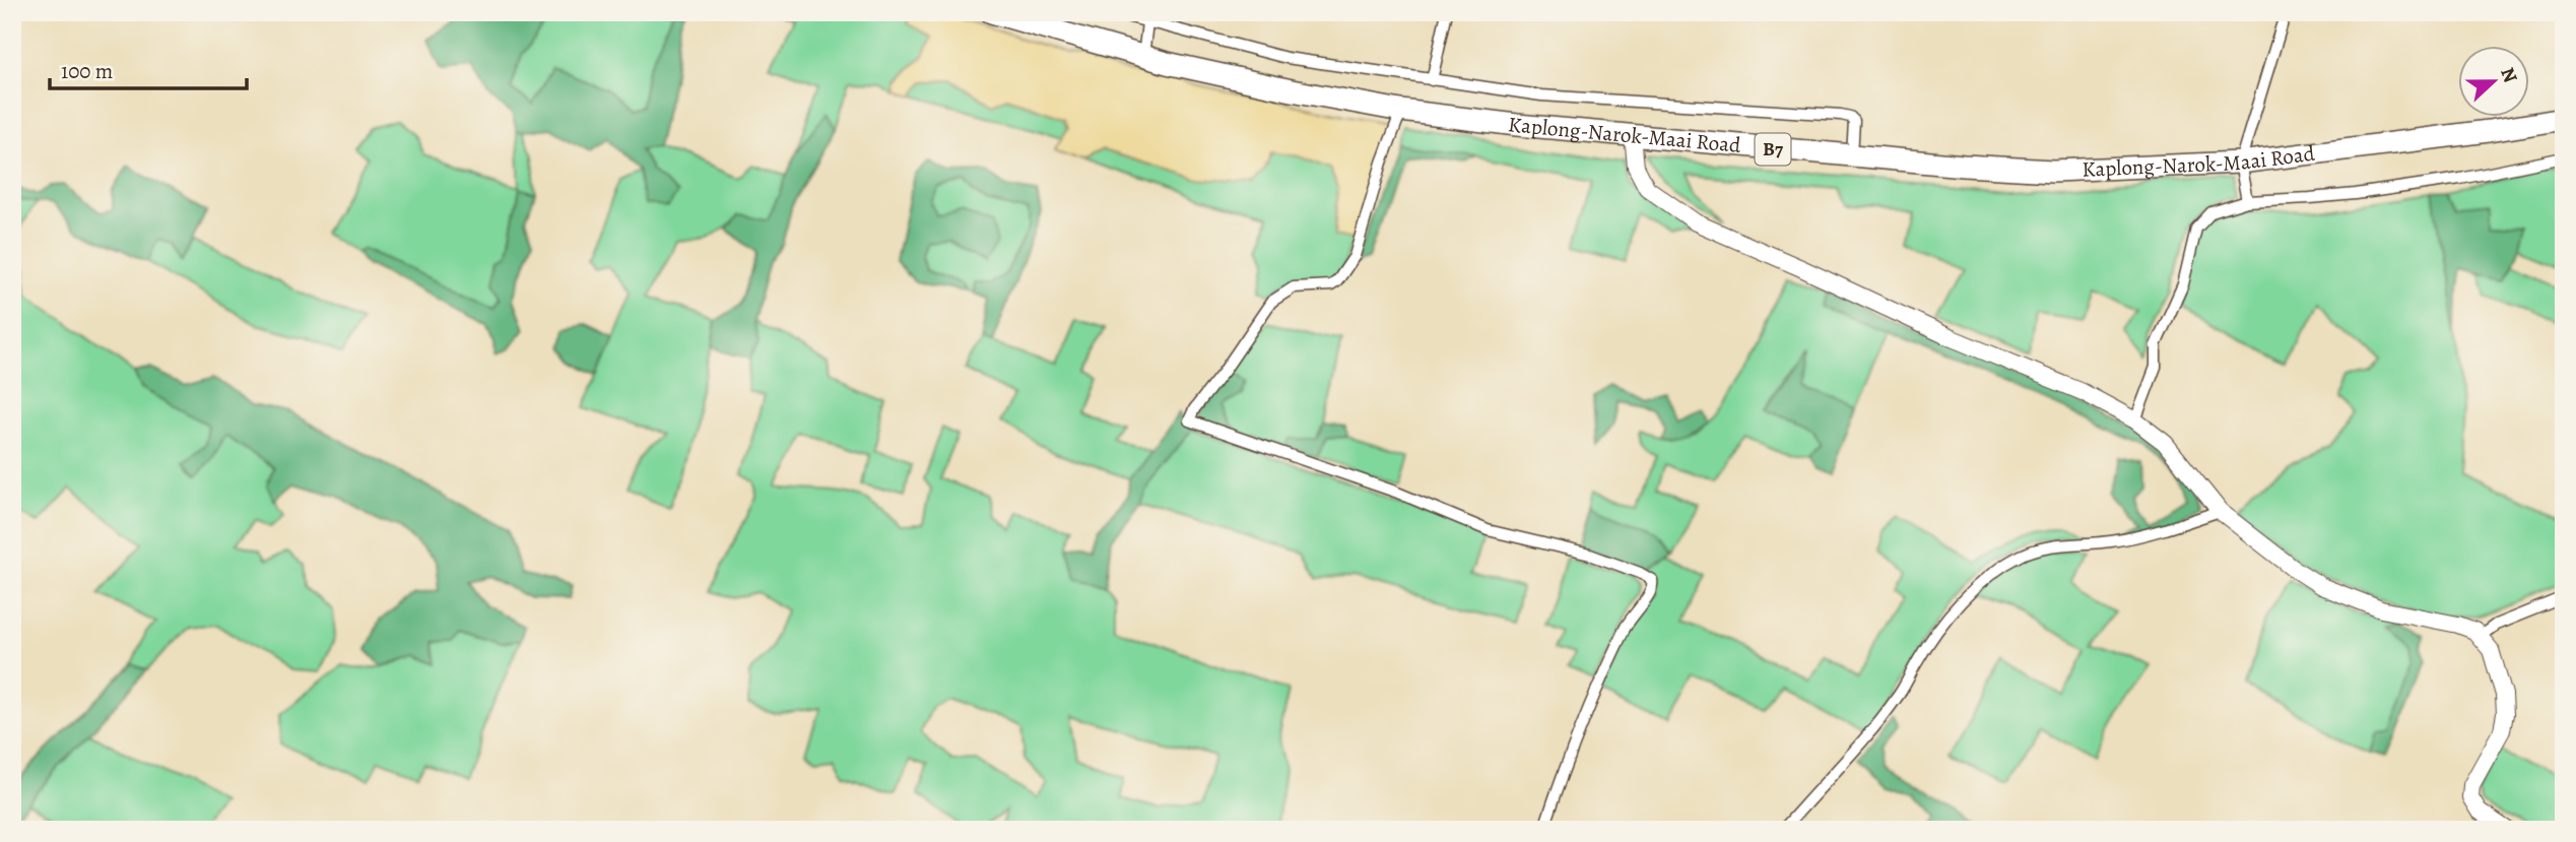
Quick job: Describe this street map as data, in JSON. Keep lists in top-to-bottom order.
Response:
{
  "streets": {
    "highway": ["Kaplong-Narok-Maai Road", "B7"]
  },
  "scale_bar": "100 m",
  "north": "right"
}
